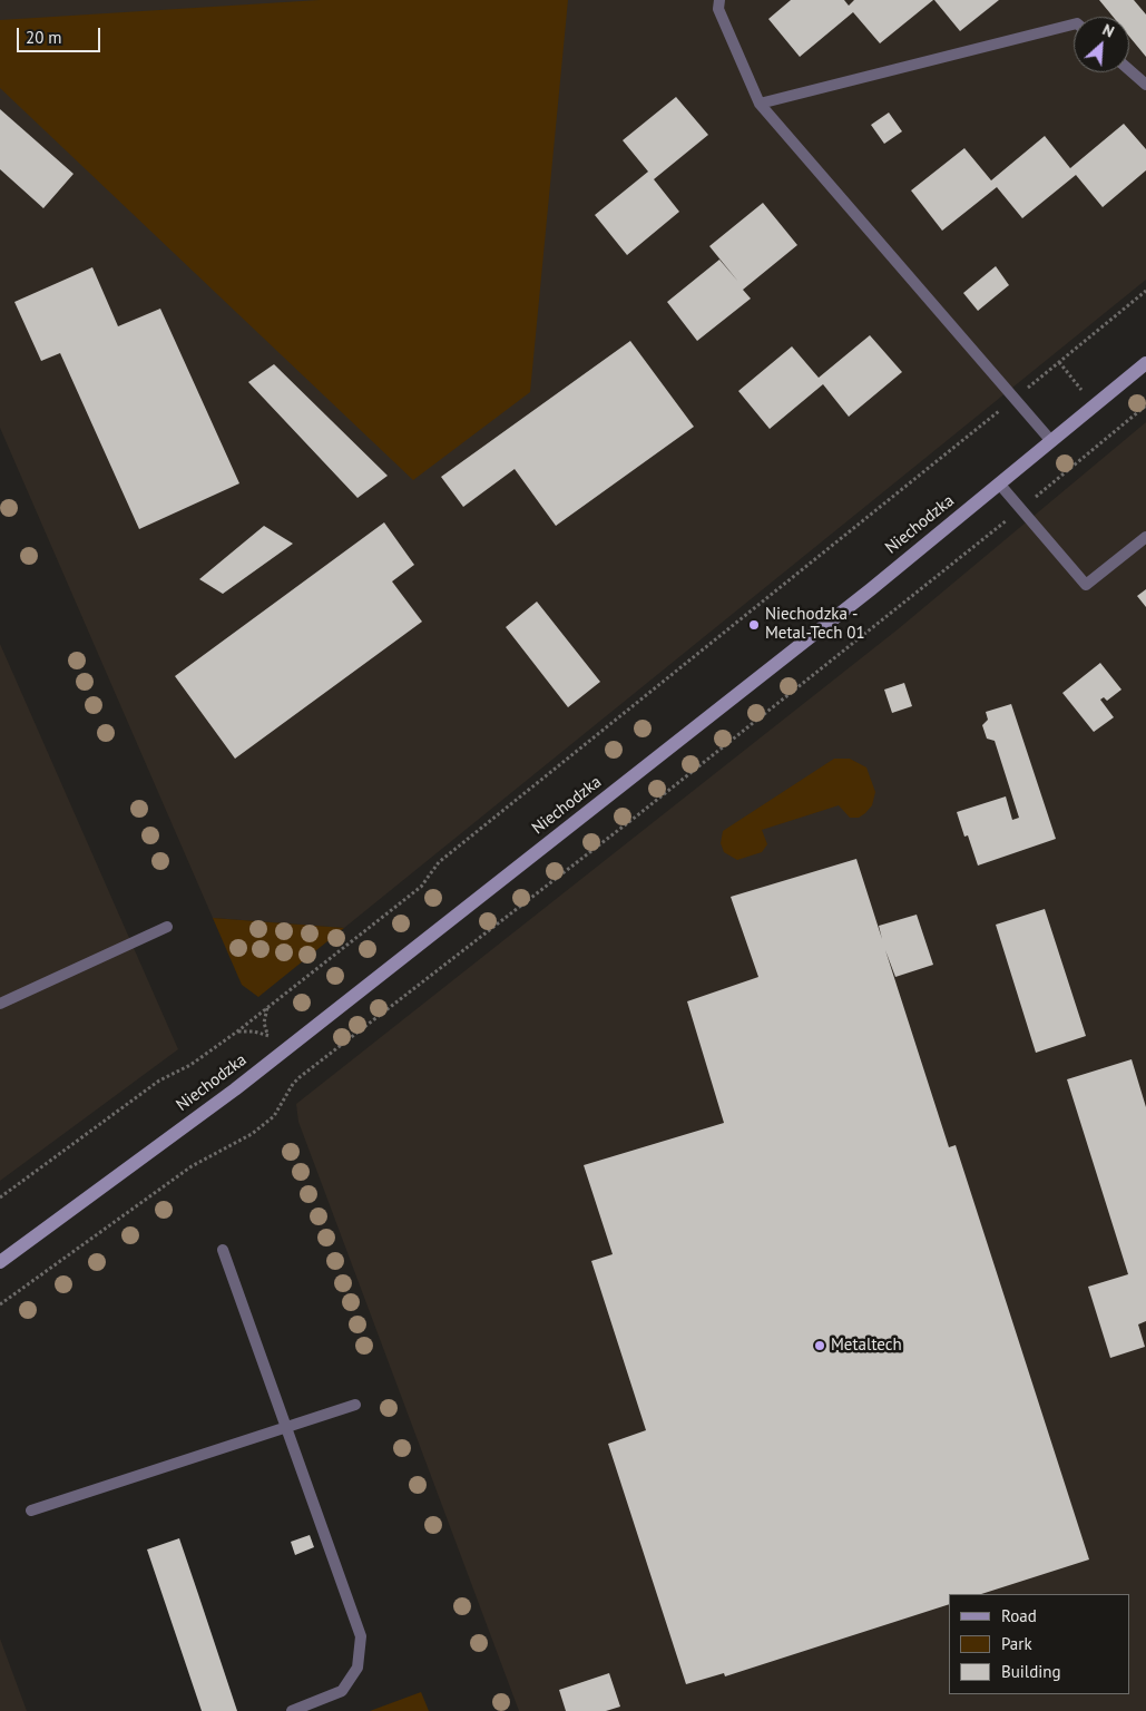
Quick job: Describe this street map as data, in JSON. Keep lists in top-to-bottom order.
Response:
{
  "streets": {
    "street": ["Niechodzka"]
  },
  "places": ["Niechodzka - Metal-Tech 01", "Metaltech"],
  "legend": ["Road", "Park", "Building"],
  "scale_bar": "20 m",
  "north": "top right"
}
